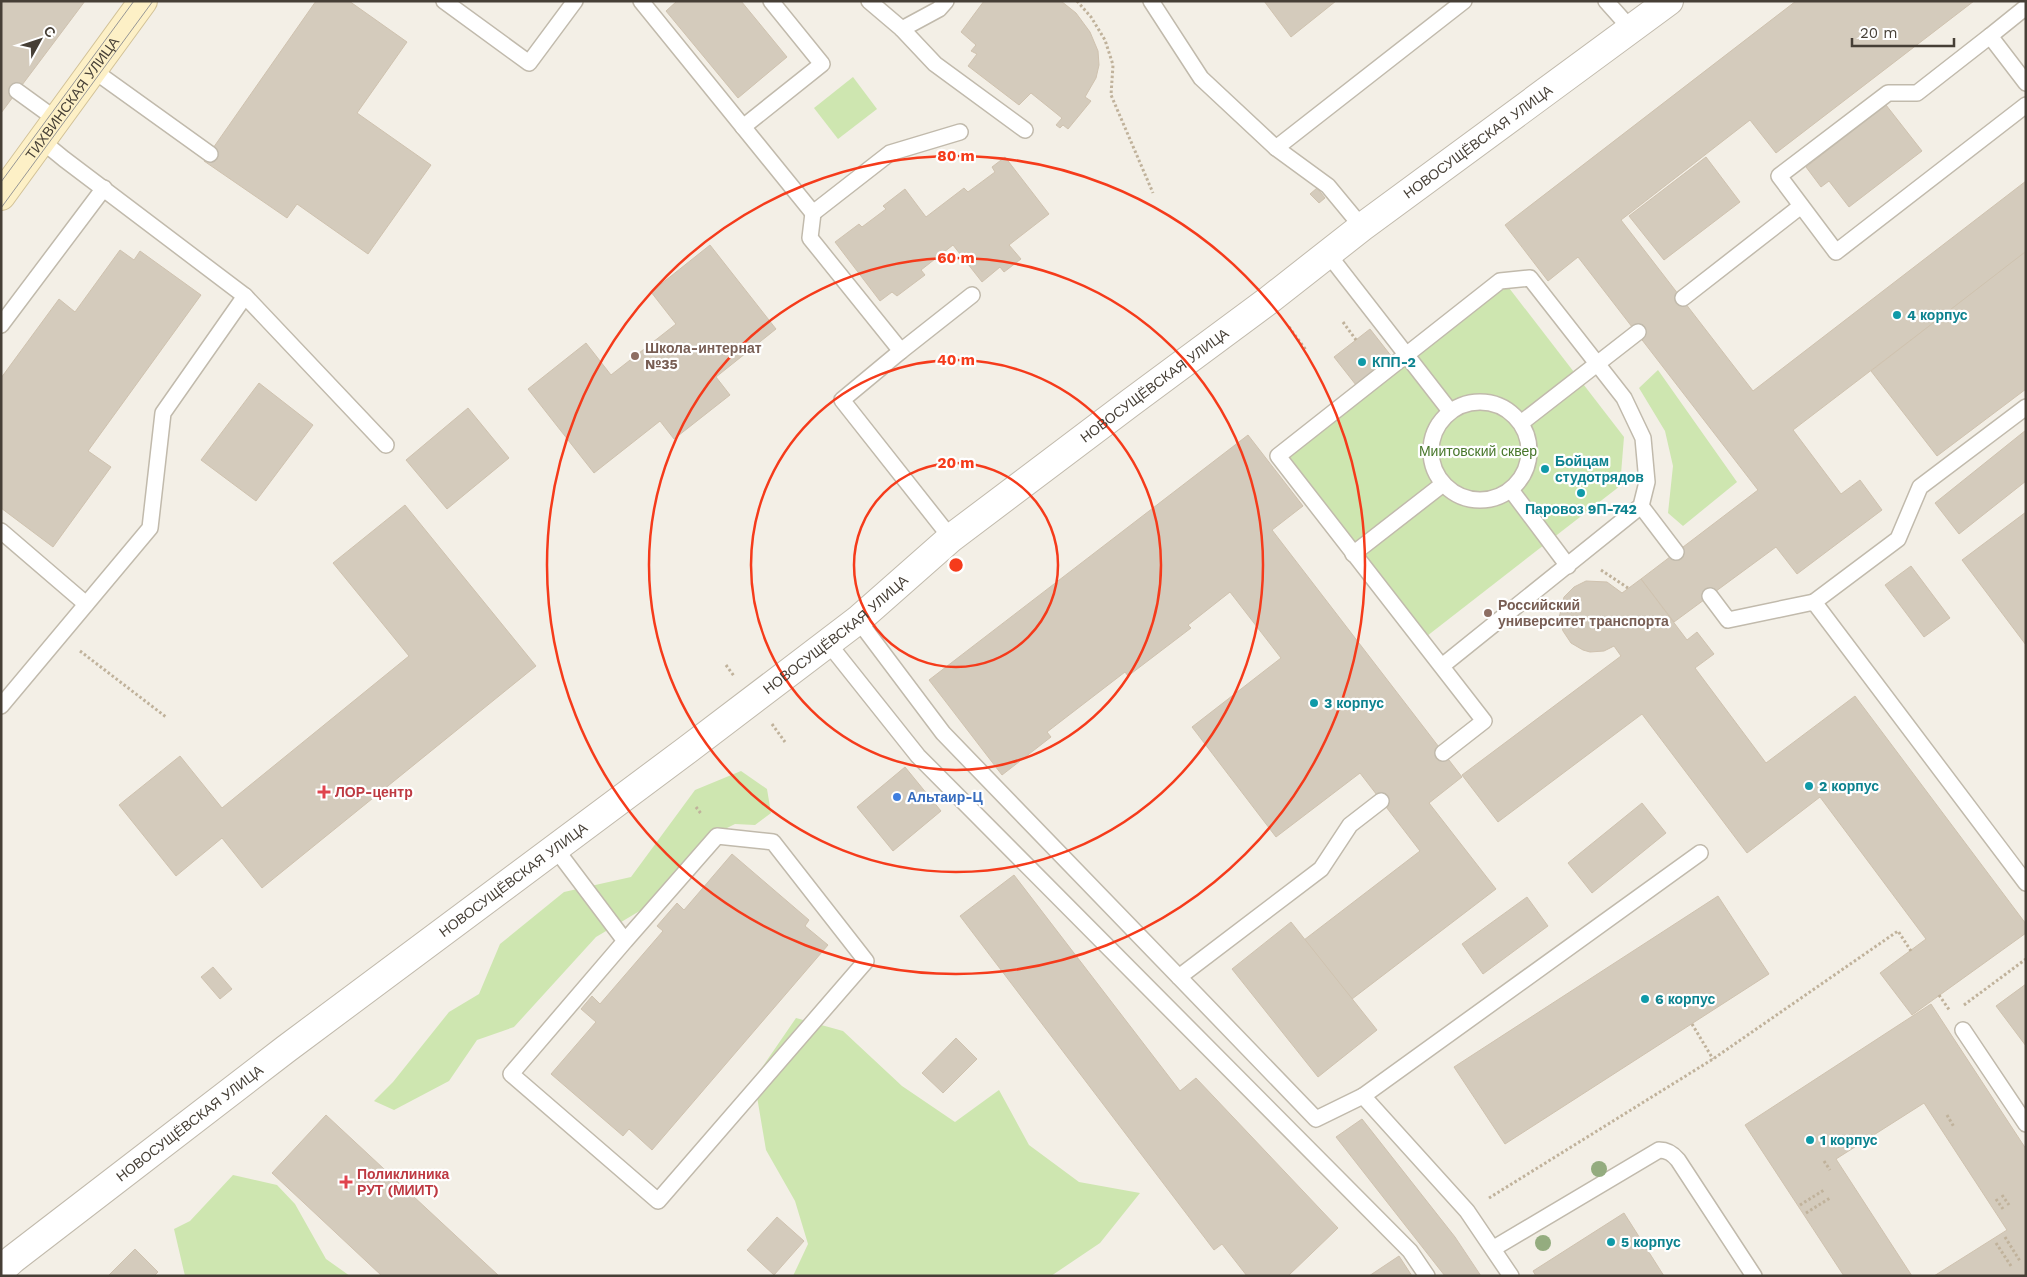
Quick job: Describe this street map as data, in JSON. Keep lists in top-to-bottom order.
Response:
{
  "streets": {
    "street": ["ТИХВИНСКАЯ УЛИЦА", "НОВОСУЩЁВСКАЯ УЛИЦА"]
  },
  "parks": ["Миитовский сквер"],
  "places": {
    "other": [
      "4 корпус",
      "Школа-интернат №35",
      "КПП-2",
      "Бойцам студотрядов",
      "Паровоз 9П-742",
      "Российский университет транспорта",
      "3 корпус",
      "2 корпус",
      "Альтаир-Ц",
      "6 корпус",
      "1 корпус",
      "5 корпус"
    ],
    "health": ["ЛОР-центр", "Поликлиника РУТ (МИИТ)"]
  },
  "scale_bar": "20 m",
  "north": "top right",
  "rings": [
    "80 m",
    "60 m",
    "40 m",
    "20 m"
  ]
}
